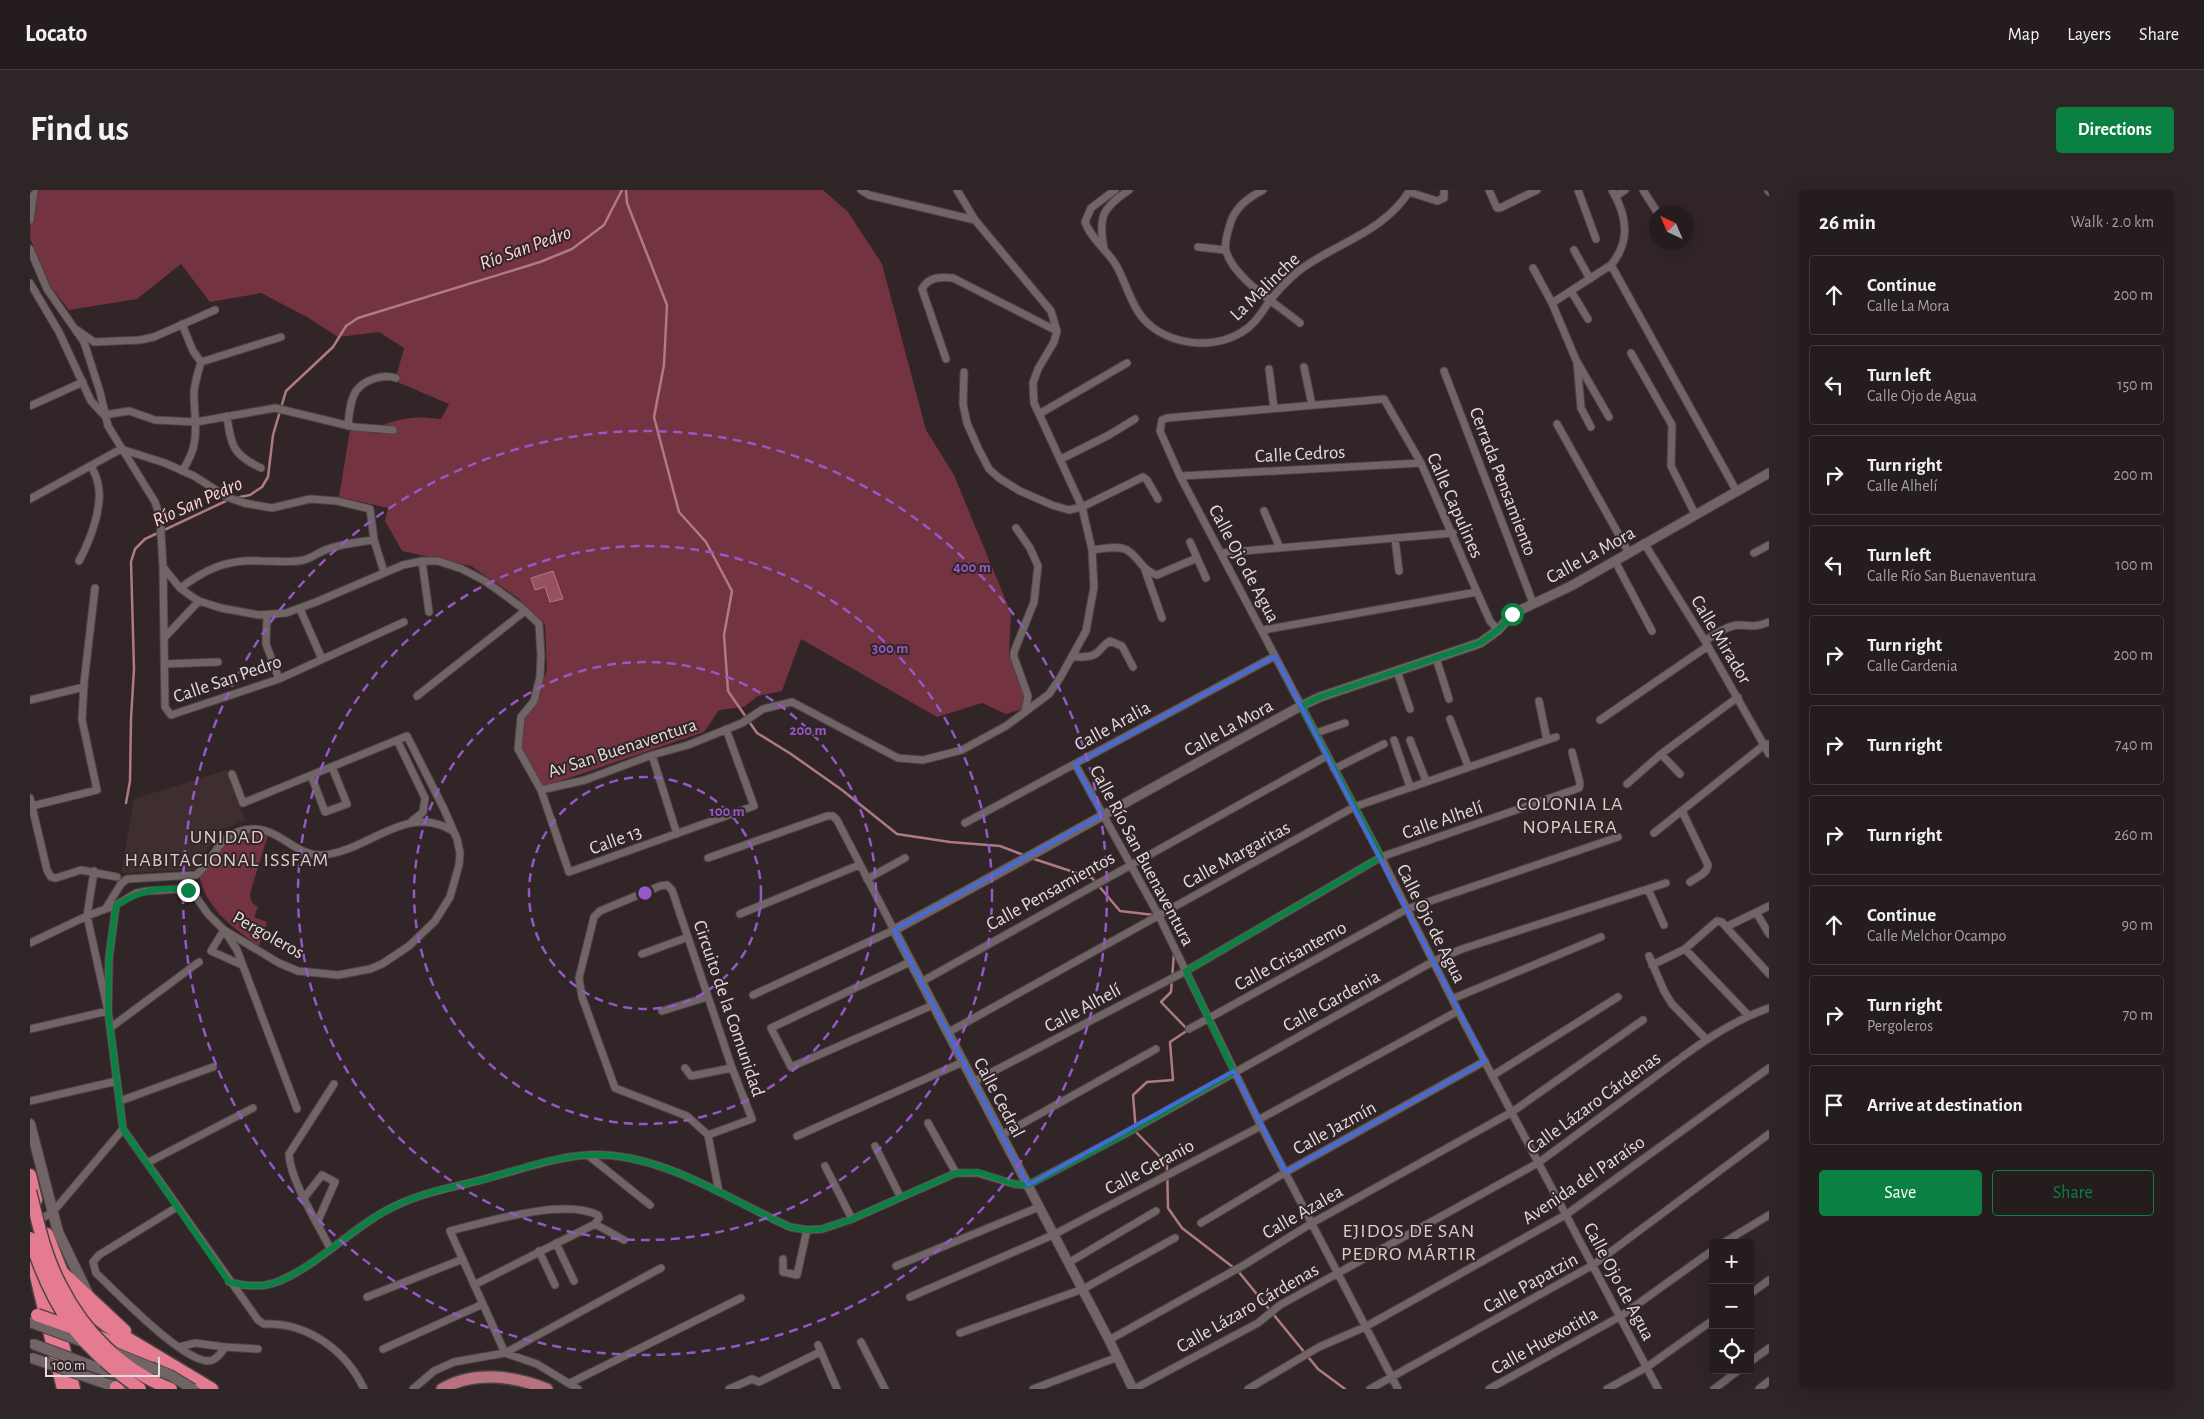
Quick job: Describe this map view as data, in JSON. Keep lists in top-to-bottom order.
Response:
{
  "streets": {
    "street": [
      "La Malinche",
      "Calle Cedros",
      "Cerrada Pensamiento",
      "Calle Capulines",
      "Calle La Mora",
      "Calle Ojo de Agua",
      "Calle Mirador",
      "Calle San Pedro",
      "Calle Aralia",
      "Av San Buenaventura",
      "Calle Alhelí",
      "Calle 13",
      "Calle Margaritas",
      "Calle Río San Buenaventura",
      "Calle Pensamientos",
      "Pergoleros",
      "Calle Crisantemo",
      "Calle Gardenia",
      "Circuito de la Comunidad",
      "Calle Cedral",
      "Calle Lázaro Cárdenas",
      "Calle Jazmín",
      "Calle Geranio",
      "Avenida del Paraíso",
      "Calle Azalea",
      "Calle Papatzin",
      "Calle Huexotitla"
    ]
  },
  "crossings": [
    ["Calle Cedros", "Calle Capulines"],
    ["Calle Cedros", "Calle Ojo de Agua"],
    ["Cerrada Pensamiento", "Calle La Mora"],
    ["Calle Capulines", "Calle La Mora"],
    ["Calle La Mora", "Calle Ojo de Agua"],
    ["Calle La Mora", "Calle Mirador"],
    ["Calle La Mora", "Calle Río San Buenaventura"],
    ["Calle La Mora", "Calle Cedral"],
    ["Calle Ojo de Agua", "Calle Aralia"],
    ["Calle Ojo de Agua", "Calle Alhelí"],
    ["Calle Ojo de Agua", "Calle Margaritas"],
    ["Calle Ojo de Agua", "Calle Pensamientos"],
    ["Calle Ojo de Agua", "Calle Crisantemo"],
    ["Calle Ojo de Agua", "Calle Gardenia"],
    ["Calle Ojo de Agua", "Calle Lázaro Cárdenas"],
    ["Calle Ojo de Agua", "Calle Jazmín"],
    ["Calle Ojo de Agua", "Calle Geranio"],
    ["Calle Ojo de Agua", "Avenida del Paraíso"],
    ["Calle Ojo de Agua", "Calle Azalea"],
    ["Calle Ojo de Agua", "Calle Papatzin"],
    ["Calle Ojo de Agua", "Calle Huexotitla"],
    ["Calle San Pedro", "Av San Buenaventura"],
    ["Calle Aralia", "Calle Río San Buenaventura"],
    ["Av San Buenaventura", "Calle 13"],
    ["Calle Alhelí", "Calle Río San Buenaventura"],
    ["Calle Alhelí", "Calle Cedral"],
    ["Calle Margaritas", "Calle Río San Buenaventura"],
    ["Calle Margaritas", "Calle Cedral"],
    ["Calle Río San Buenaventura", "Calle Pensamientos"],
    ["Calle Río San Buenaventura", "Calle Crisantemo"],
    ["Calle Río San Buenaventura", "Calle Gardenia"],
    ["Calle Río San Buenaventura", "Calle Lázaro Cárdenas"],
    ["Calle Río San Buenaventura", "Calle Jazmín"],
    ["Calle Río San Buenaventura", "Calle Geranio"],
    ["Calle Río San Buenaventura", "Avenida del Paraíso"],
    ["Calle Río San Buenaventura", "Calle Azalea"],
    ["Calle Río San Buenaventura", "Calle Papatzin"],
    ["Calle Pensamientos", "Calle Cedral"],
    ["Calle Gardenia", "Calle Cedral"],
    ["Calle Cedral", "Calle Lázaro Cárdenas"],
    ["Calle Cedral", "Calle Geranio"],
    ["Calle Cedral", "Calle Azalea"]
  ],
  "districts": ["COLONIA LA NOPALERA", "UNIDAD HABITACIONAL ISSFAM", "EJIDOS DE SAN PEDRO MÁRTIR"],
  "water": ["Río San Pedro"],
  "scale_bar": "100 m",
  "north": "top left",
  "page": {
    "header": "Locato",
    "nav": ["Map", "Layers", "Share"],
    "buttons": [
      "Directions",
      ["Save", "Share"]
    ],
    "title": "Find us",
    "heading": ["26 min", "Walk · 2.0 km"],
    "list": [
      ["Continue", "Calle La Mora", "200 m"],
      ["Turn left", "Calle Ojo de Agua", "150 m"],
      ["Turn right", "Calle Alhelí", "200 m"],
      ["Turn left", "Calle Río San Buenaventura", "100 m"],
      ["Turn right", "Calle Gardenia", "200 m"],
      ["Turn right", "740 m"],
      ["Turn right", "260 m"],
      ["Continue", "Calle Melchor Ocampo", "90 m"],
      ["Turn right", "Pergoleros", "70 m"],
      "Arrive at destination"
    ],
    "map_buttons": ["+", "−"],
    "scale": "100 m"
  },
  "rings": [
    "400 m",
    "300 m",
    "200 m",
    "100 m"
  ]
}
